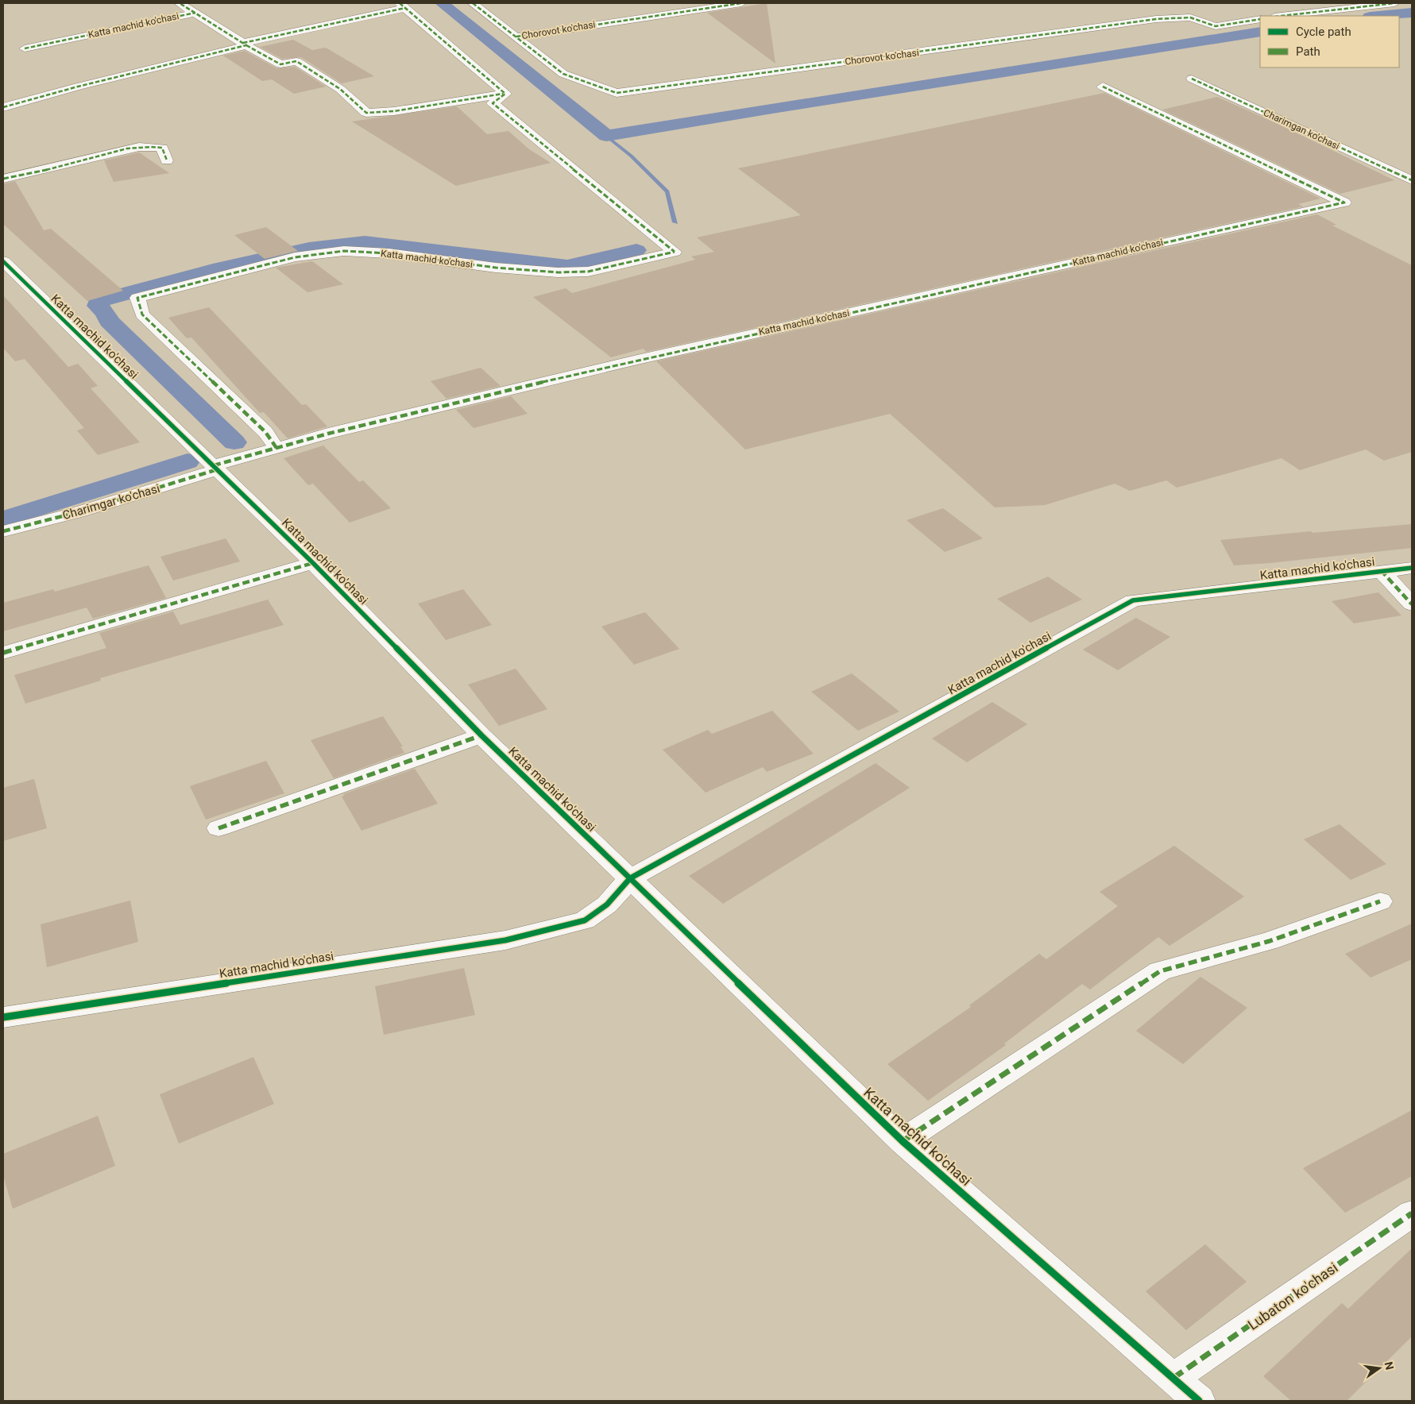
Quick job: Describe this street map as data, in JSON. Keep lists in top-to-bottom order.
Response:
{
  "streets": {
    "street": [
      "Katta machid ko'chasi",
      "Chorovot ko'chasi",
      "Charimgan ko'chasi",
      "Charimgar ko'chasi",
      "Lubaton ko'chasi"
    ]
  },
  "crossings": [
    ["Katta machid ko'chasi", "Charimgar ko'chasi"],
    ["Katta machid ko'chasi", "Lubaton ko'chasi"]
  ],
  "legend": ["Cycle path", "Path"],
  "north": "right"
}
